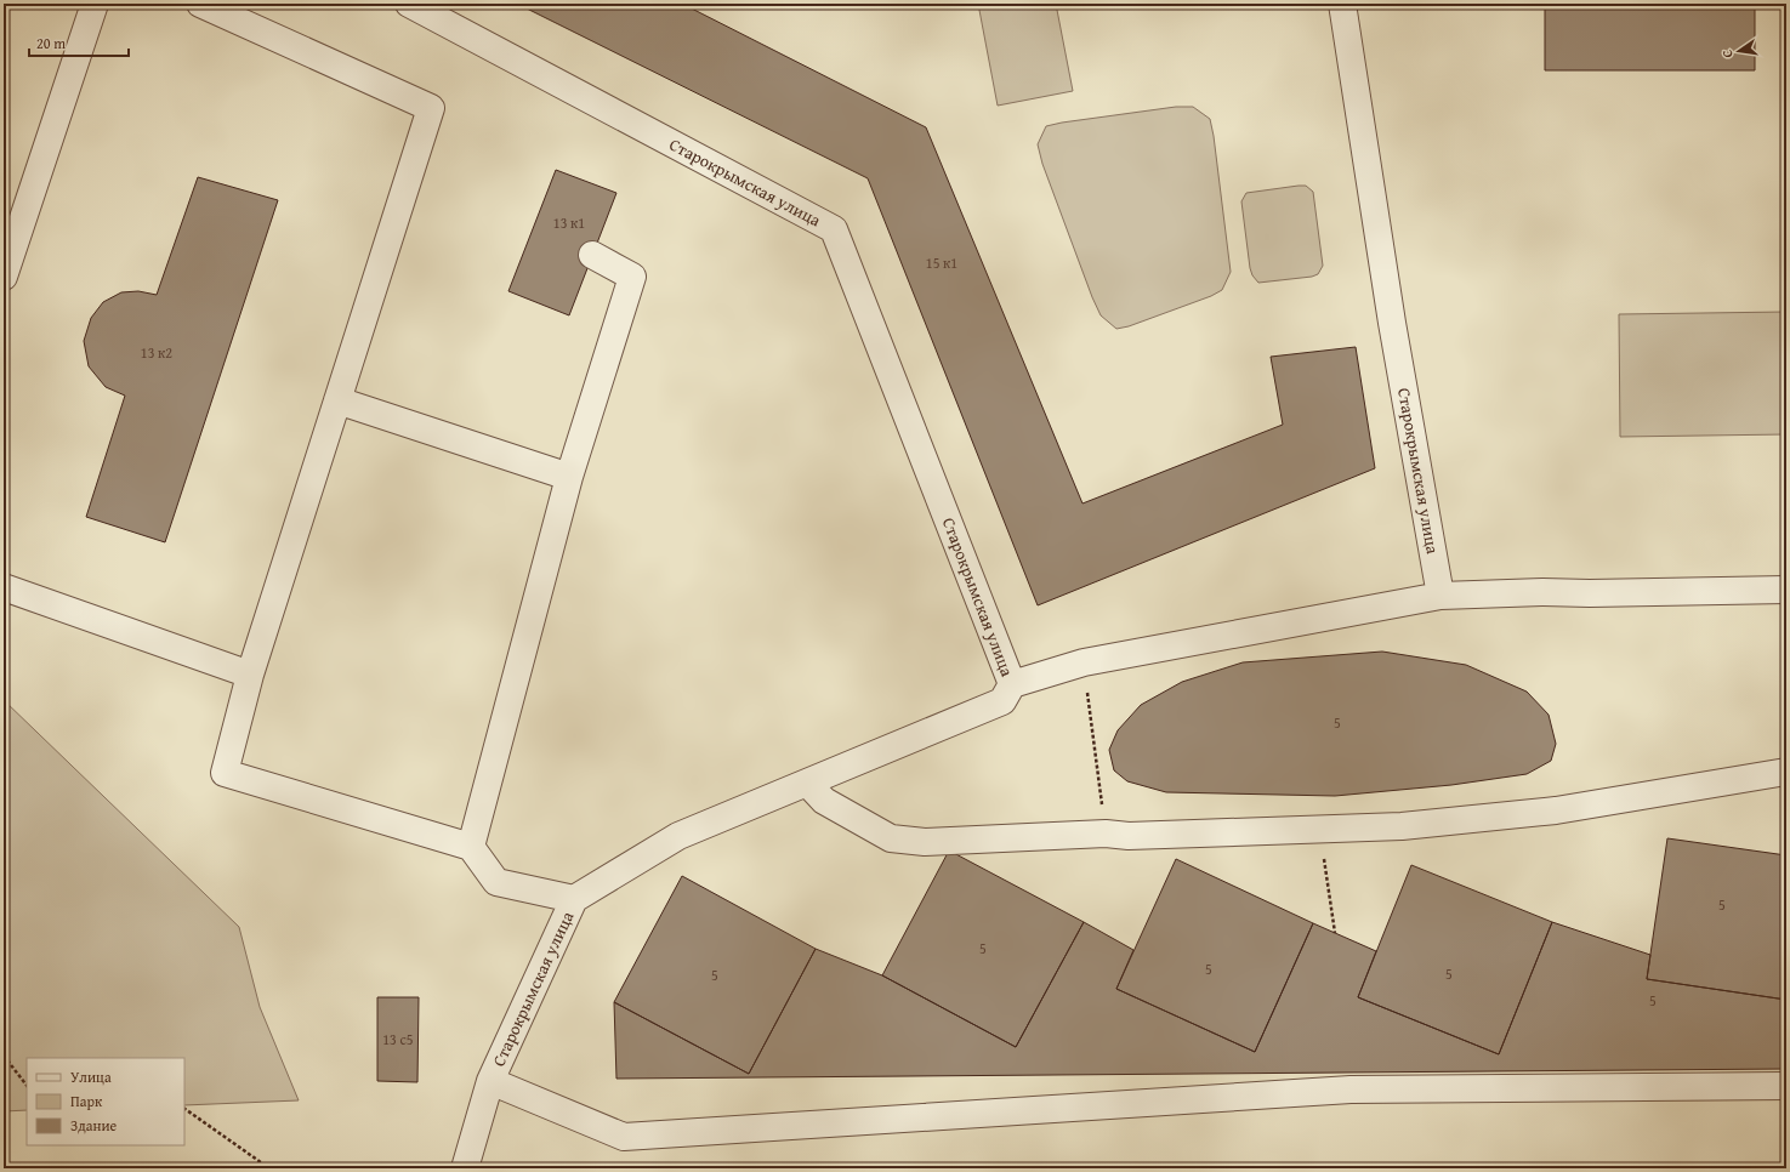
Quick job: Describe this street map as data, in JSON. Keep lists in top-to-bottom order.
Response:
{
  "streets": {
    "street": ["Старокрымская улица"]
  },
  "house_numbers": [
    "13 к1",
    "15 к1",
    "13 к2",
    "5",
    "5",
    "5",
    "5",
    "5",
    "5",
    "5",
    "13 с5"
  ],
  "legend": ["Улица", "Парк", "Здание"],
  "scale_bar": "20 m",
  "north": "left"
}
